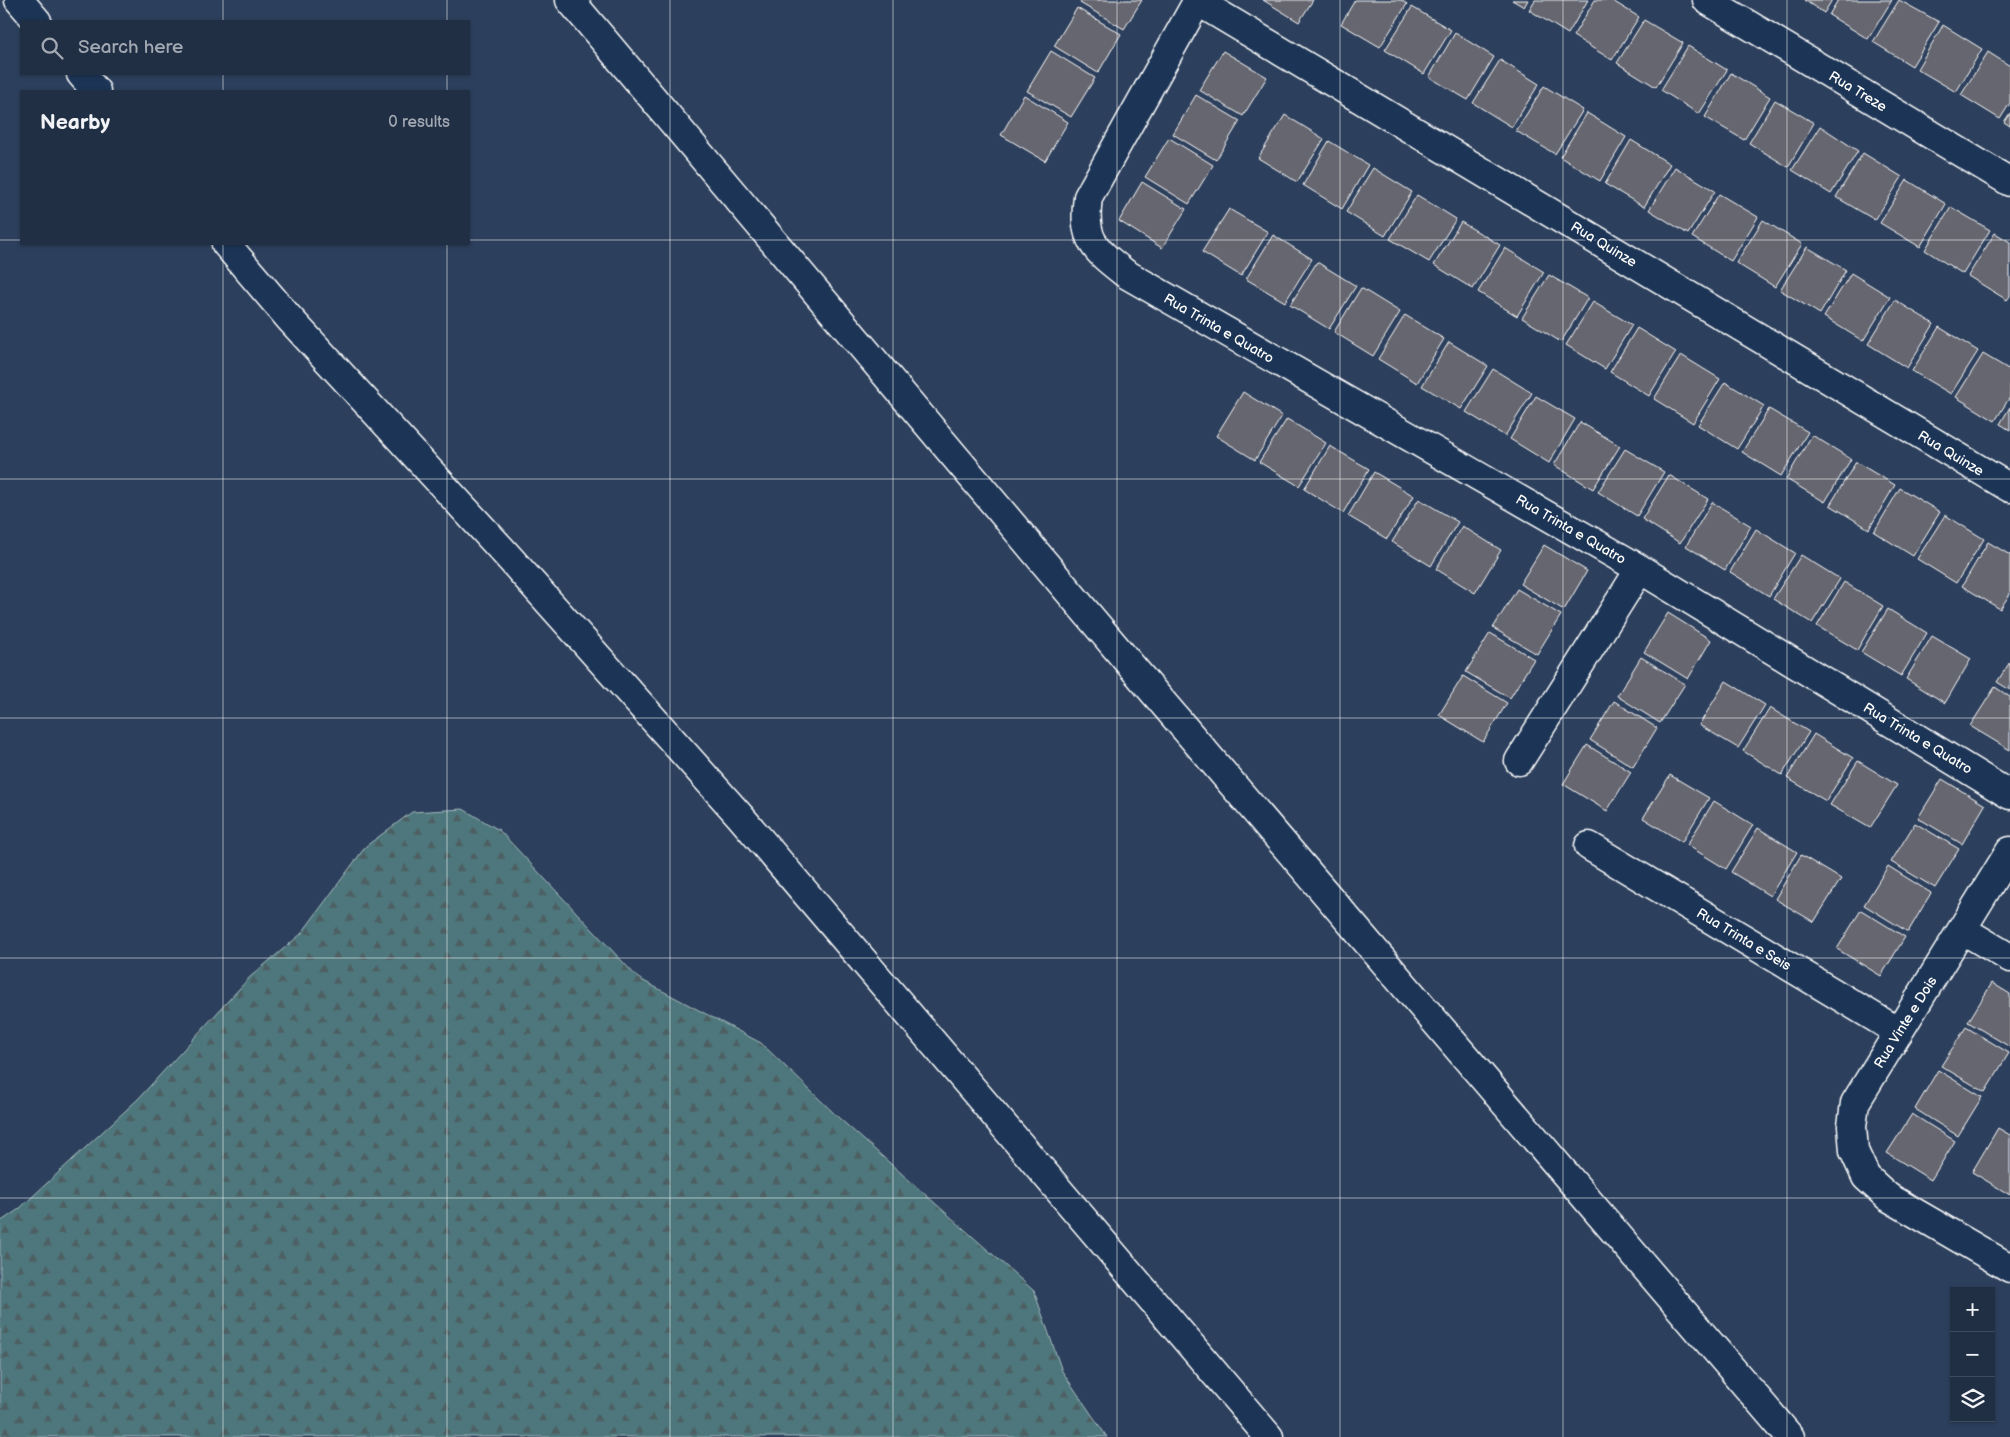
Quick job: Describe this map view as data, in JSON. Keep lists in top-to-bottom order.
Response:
{
  "streets": {
    "street": [
      "Rua Treze",
      "Rua Quinze",
      "Rua Trinta e Quatro",
      "Rua Trinta e Seis",
      "Rua Vinte e Dois"
    ]
  },
  "crossings": [
    ["Rua Quinze", "Rua Trinta e Quatro"],
    ["Rua Trinta e Seis", "Rua Vinte e Dois"]
  ],
  "page": {
    "search": "Search here",
    "heading": ["Nearby", "0 results"],
    "map_buttons": ["+", "−"]
  }
}
